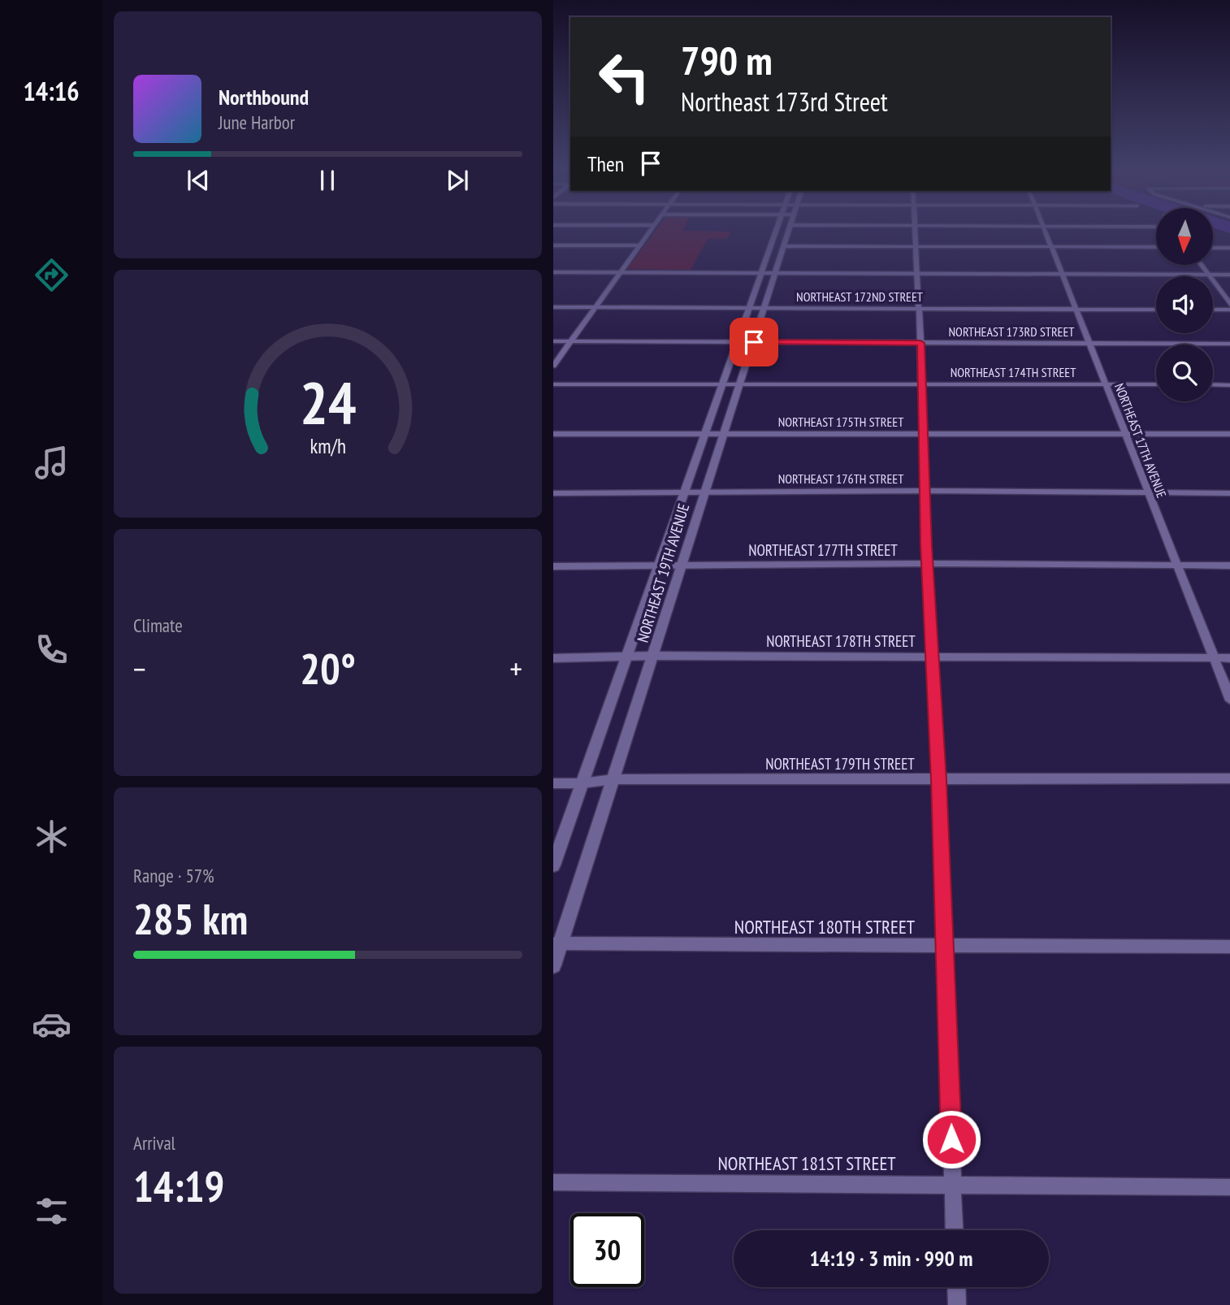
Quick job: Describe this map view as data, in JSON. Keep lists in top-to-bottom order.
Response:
{
  "streets": {
    "street": [
      "NORTHEAST 172ND STREET",
      "NORTHEAST 173RD STREET",
      "NORTHEAST 174TH STREET",
      "NORTHEAST 175TH STREET",
      "NORTHEAST 17TH AVENUE",
      "NORTHEAST 176TH STREET",
      "NORTHEAST 177TH STREET",
      "NORTHEAST 19TH AVENUE",
      "NORTHEAST 178TH STREET",
      "NORTHEAST 179TH STREET",
      "NORTHEAST 180TH STREET",
      "NORTHEAST 181ST STREET"
    ]
  },
  "crossings": [
    ["NORTHEAST 172ND STREET", "NORTHEAST 17TH AVENUE"],
    ["NORTHEAST 172ND STREET", "NORTHEAST 19TH AVENUE"],
    ["NORTHEAST 173RD STREET", "NORTHEAST 17TH AVENUE"],
    ["NORTHEAST 173RD STREET", "NORTHEAST 19TH AVENUE"],
    ["NORTHEAST 174TH STREET", "NORTHEAST 17TH AVENUE"],
    ["NORTHEAST 174TH STREET", "NORTHEAST 19TH AVENUE"],
    ["NORTHEAST 175TH STREET", "NORTHEAST 17TH AVENUE"],
    ["NORTHEAST 175TH STREET", "NORTHEAST 19TH AVENUE"],
    ["NORTHEAST 17TH AVENUE", "NORTHEAST 176TH STREET"],
    ["NORTHEAST 17TH AVENUE", "NORTHEAST 177TH STREET"],
    ["NORTHEAST 17TH AVENUE", "NORTHEAST 178TH STREET"],
    ["NORTHEAST 176TH STREET", "NORTHEAST 19TH AVENUE"],
    ["NORTHEAST 177TH STREET", "NORTHEAST 19TH AVENUE"],
    ["NORTHEAST 19TH AVENUE", "NORTHEAST 178TH STREET"],
    ["NORTHEAST 19TH AVENUE", "NORTHEAST 179TH STREET"],
    ["NORTHEAST 19TH AVENUE", "NORTHEAST 180TH STREET"]
  ],
  "north": "bottom",
  "page": {
    "tabs": "14:16",
    "turn": ["790 m", "Northeast 173rd Street"],
    "song": ["Northbound", "June Harbor"],
    "then": "Then",
    "tile": [
      "Climate",
      ["Range · 57%", "285 km"],
      ["Arrival", "14:19"]
    ],
    "heat": ["−", "20°", "+"],
    "limit": "30",
    "trip": "14:19 · 3 min · 990 m",
    "gauge": ["24", "km/h"]
  }
}
